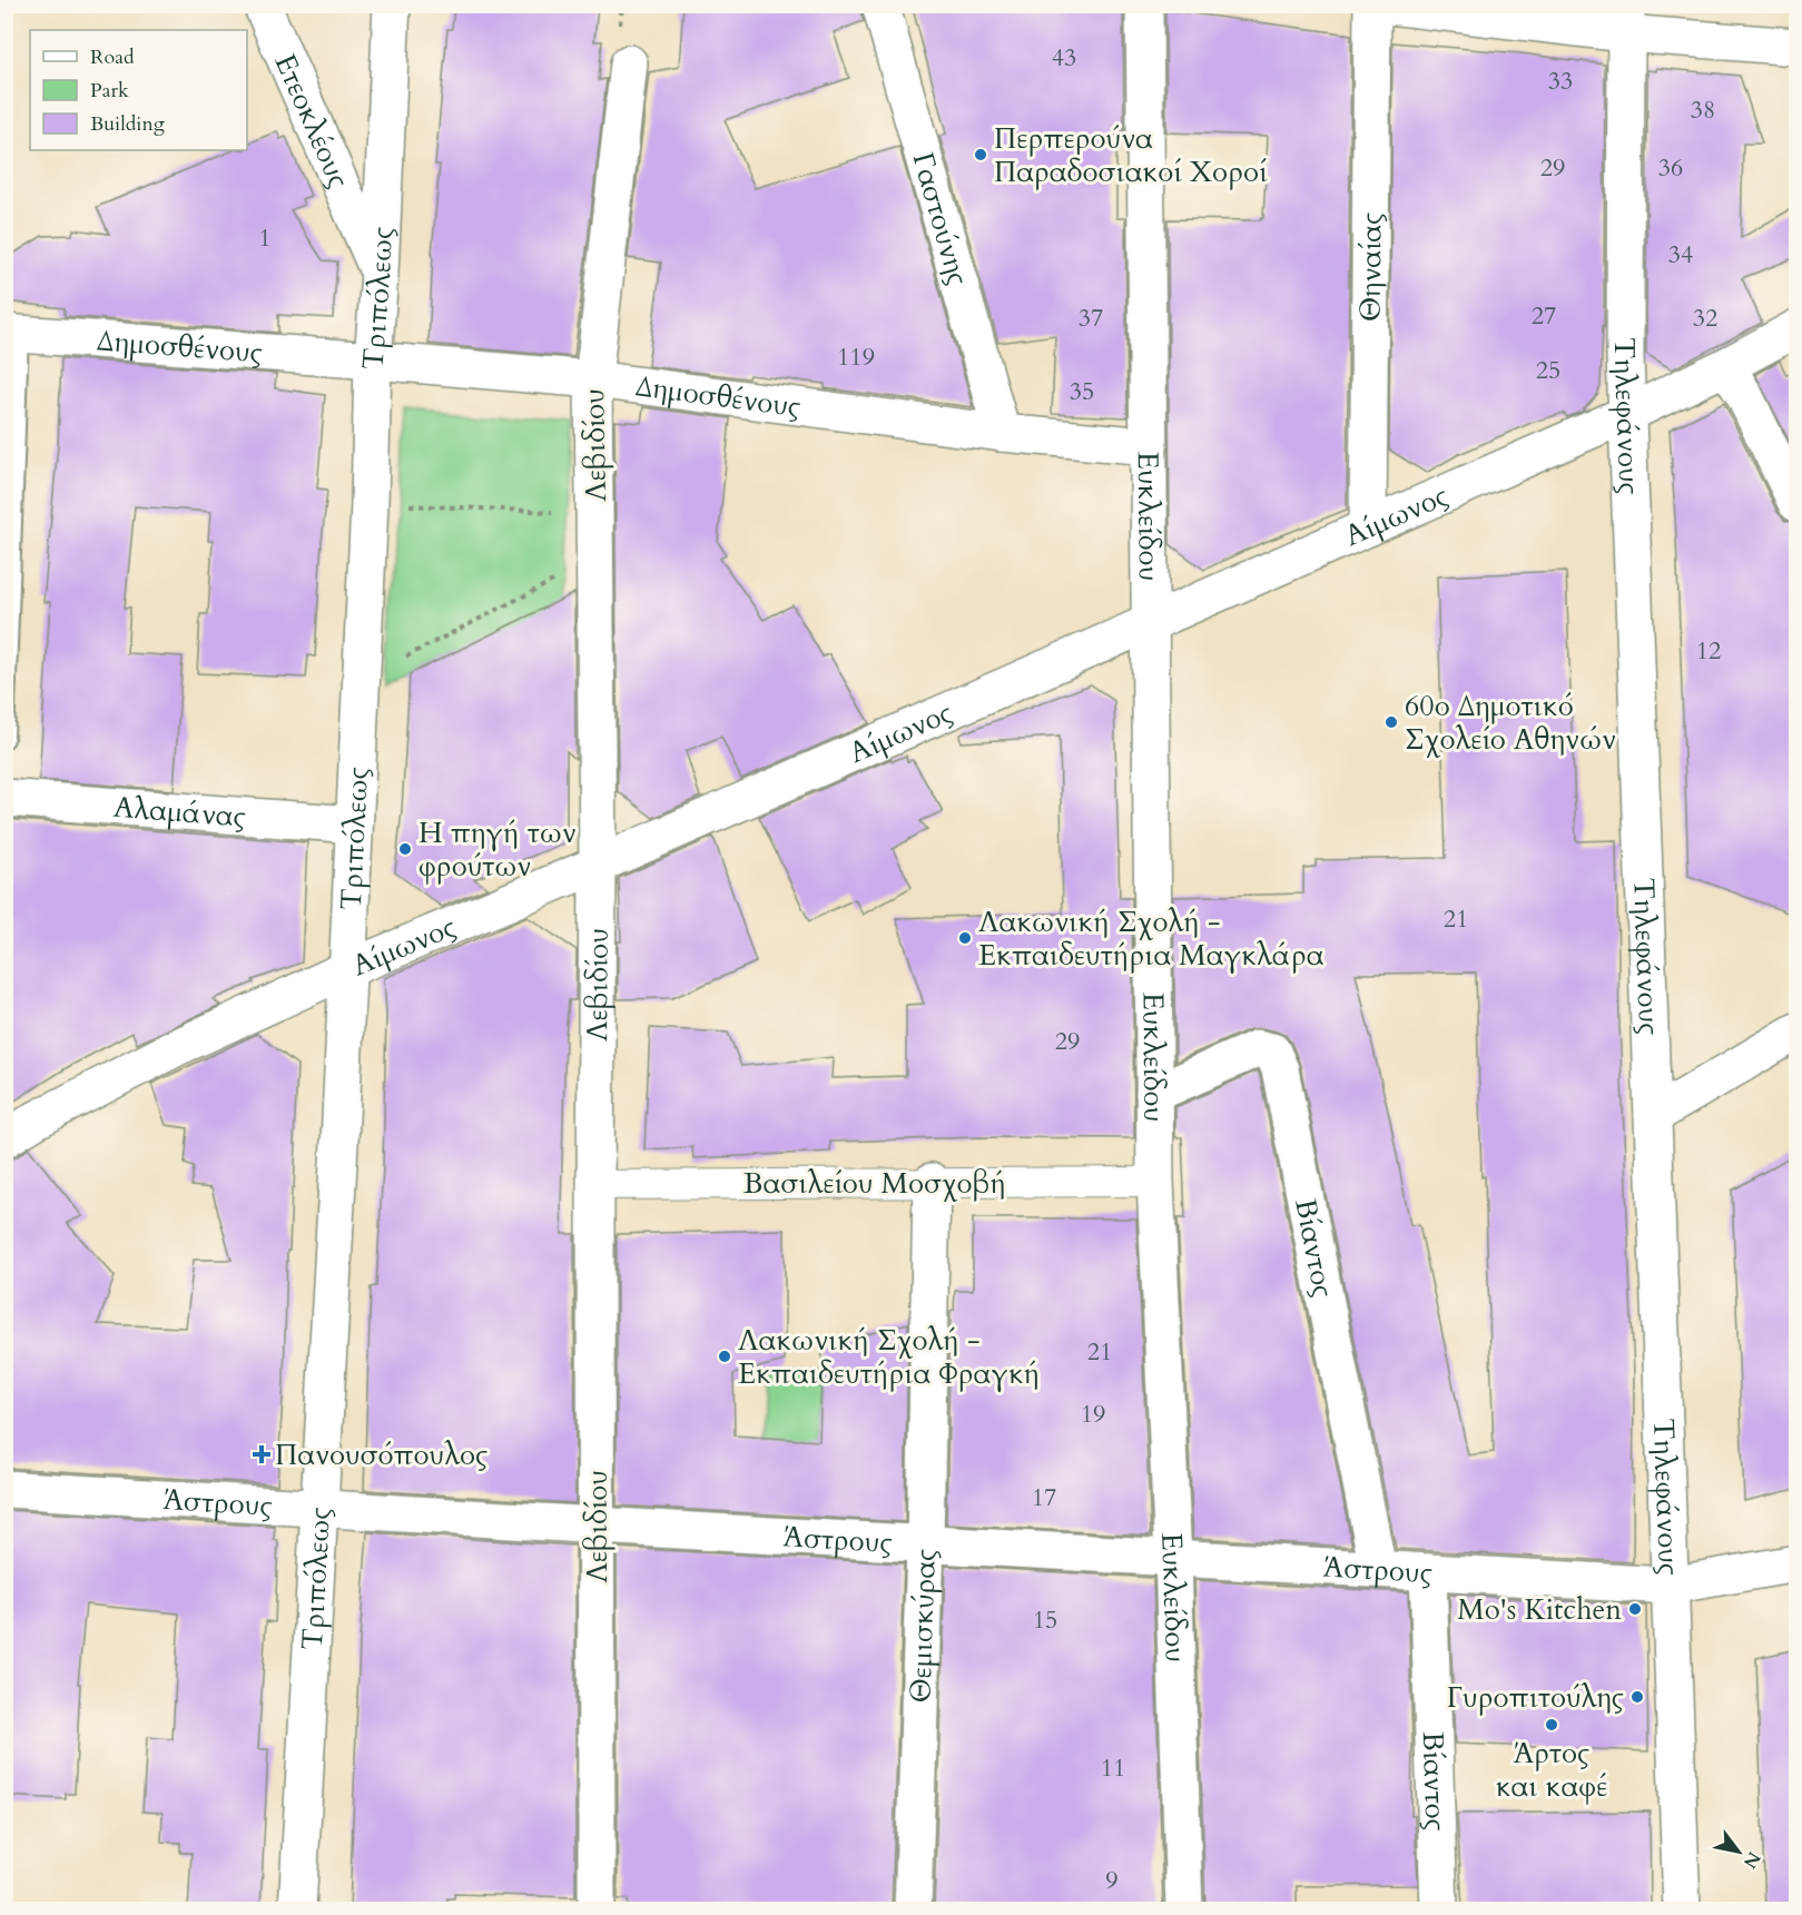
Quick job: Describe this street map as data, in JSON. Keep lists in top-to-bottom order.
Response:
{
  "streets": {
    "street": [
      "Ετεοκλέους",
      "Γαστούνης",
      "Θηναίας",
      "Τριπόλεως",
      "Δημοσθένους",
      "Τηλεφάνους",
      "Λεβιδίου",
      "Αίμωνος",
      "Ευκλείδου",
      "Αλαμάνας",
      "Βασιλείου Μοσχοβή",
      "Βίαντος",
      "Άστρους",
      "Θεμισκύρας"
    ]
  },
  "crossings": [
    ["Ετεοκλέους", "Τριπόλεως"],
    ["Γαστούνης", "Δημοσθένους"],
    ["Θηναίας", "Αίμωνος"],
    ["Τριπόλεως", "Δημοσθένους"],
    ["Τριπόλεως", "Αίμωνος"],
    ["Τριπόλεως", "Αλαμάνας"],
    ["Τριπόλεως", "Άστρους"],
    ["Δημοσθένους", "Λεβιδίου"],
    ["Δημοσθένους", "Ευκλείδου"],
    ["Τηλεφάνους", "Αίμωνος"],
    ["Τηλεφάνους", "Άστρους"],
    ["Λεβιδίου", "Αίμωνος"],
    ["Λεβιδίου", "Βασιλείου Μοσχοβή"],
    ["Λεβιδίου", "Άστρους"],
    ["Αίμωνος", "Ευκλείδου"],
    ["Ευκλείδου", "Βασιλείου Μοσχοβή"],
    ["Ευκλείδου", "Βίαντος"],
    ["Ευκλείδου", "Άστρους"],
    ["Βασιλείου Μοσχοβή", "Θεμισκύρας"],
    ["Βίαντος", "Άστρους"],
    ["Άστρους", "Θεμισκύρας"]
  ],
  "places": {
    "other": [
      "Περπερούνα Παραδοσιακοί Χοροί",
      "60ο Δημοτικό Σχολείο Αθηνών",
      "Η πηγή των φρούτων",
      "Λακωνική Σχολή - Εκπαιδευτήρια Μαγκλάρα",
      "Λακωνική Σχολή - Εκπαιδευτήρια Φραγκή",
      "Mo's Kitchen",
      "Γυροπιτούλης",
      "Άρτος και καφέ"
    ],
    "health": ["Πανουσόπουλος"]
  },
  "house_numbers": [
    "43",
    "33",
    "38",
    "29",
    "36",
    "1",
    "34",
    "27",
    "37",
    "32",
    "119",
    "25",
    "35",
    "12",
    "21",
    "29",
    "21",
    "19",
    "17",
    "15",
    "11",
    "9"
  ],
  "legend": ["Road", "Park", "Building"],
  "north": "bottom right"
}
